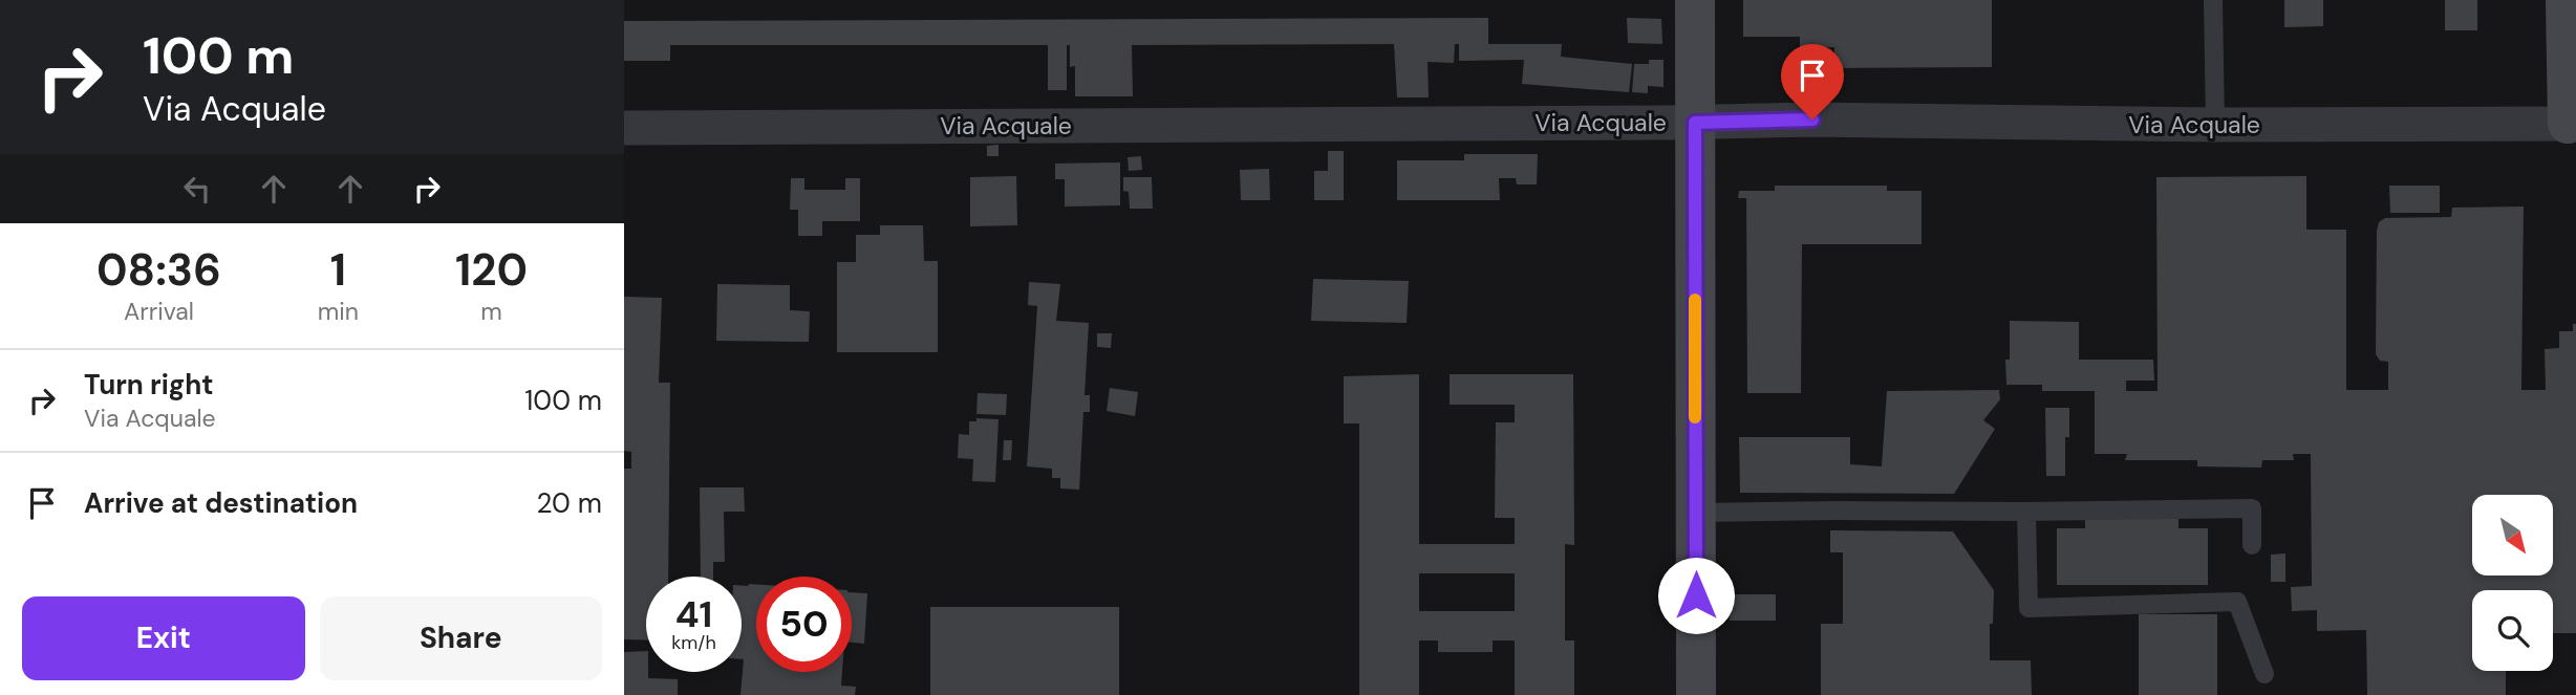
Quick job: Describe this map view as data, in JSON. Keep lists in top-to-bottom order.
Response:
{
  "streets": {
    "street": ["Via Acquale"]
  },
  "north": "bottom right",
  "page": {
    "turn": ["100 m", "Via Acquale"],
    "eta": [
      "08:36",
      "Arrival",
      "1",
      "min",
      "120",
      "m"
    ],
    "list": [
      {
        "name": "Turn right",
        "note": "Via Acquale",
        "value": "100 m"
      },
      {
        "name": "Arrive at destination",
        "value": "20 m"
      }
    ],
    "speed": "41 km/h",
    "limit": "50",
    "buttons": ["Exit", "Share"]
  }
}
